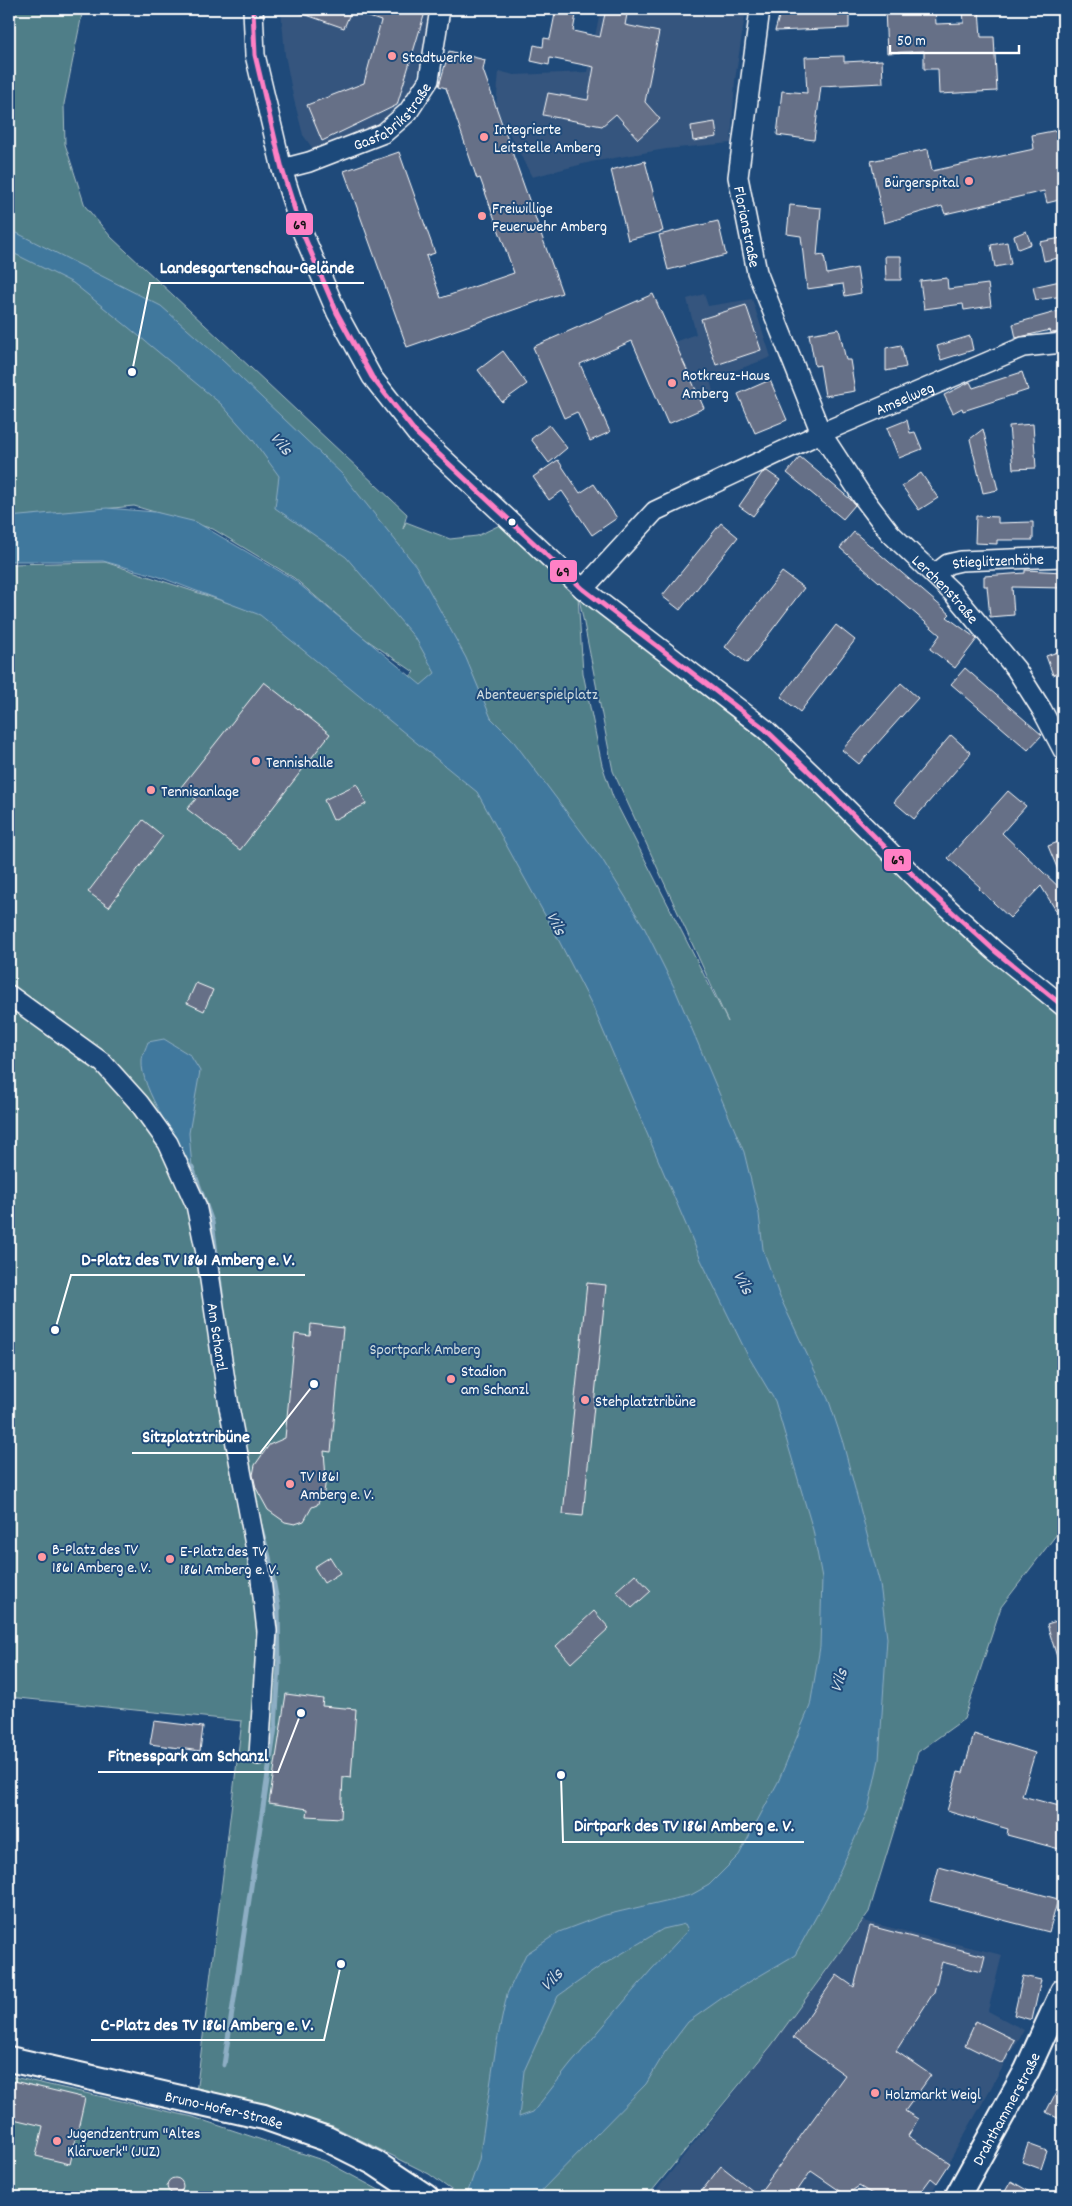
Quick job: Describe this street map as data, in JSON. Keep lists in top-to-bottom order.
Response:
{
  "streets": {
    "main road": ["Drahthammerstraße", "Bruno-Hofer-Straße"],
    "street": [
      "Gasfabrikstraße",
      "Florianstraße",
      "Amselweg",
      "Stieglitzenhöhe",
      "Lerchenstraße",
      "Am Schanzl"
    ]
  },
  "crossings": [
    ["Florianstraße", "Amselweg"],
    ["Florianstraße", "Lerchenstraße"],
    ["Amselweg", "Lerchenstraße"],
    ["Stieglitzenhöhe", "Lerchenstraße"]
  ],
  "water": ["Vils"],
  "parks": ["Abenteuerspielplatz", "Sportpark Amberg"],
  "places": [
    "Stadtwerke",
    "Integrierte Leitstelle Amberg",
    "Bürgerspital",
    "Freiwillige Feuerwehr Amberg",
    "Landesgartenschau-Gelände",
    "Rotkreuz-Haus Amberg",
    "Tennishalle",
    "Tennisanlage",
    "D-Platz des TV 1861 Amberg e. V.",
    "Stadion am Schanzl",
    "Sitzplatztribüne",
    "Stehplatztribüne",
    "TV 1861 Amberg e. V.",
    "B-Platz des TV 1861 Amberg e. V.",
    "E-Platz des TV 1861 Amberg e. V.",
    "Fitnesspark am Schanzl",
    "Dirtpark des TV 1861 Amberg e. V.",
    "C-Platz des TV 1861 Amberg e. V.",
    "Holzmarkt Weigl",
    "Jugendzentrum \"Altes Klärwerk\" (JUZ)"
  ],
  "lines": ["transit line 69"],
  "scale_bar": "50 m"
}
